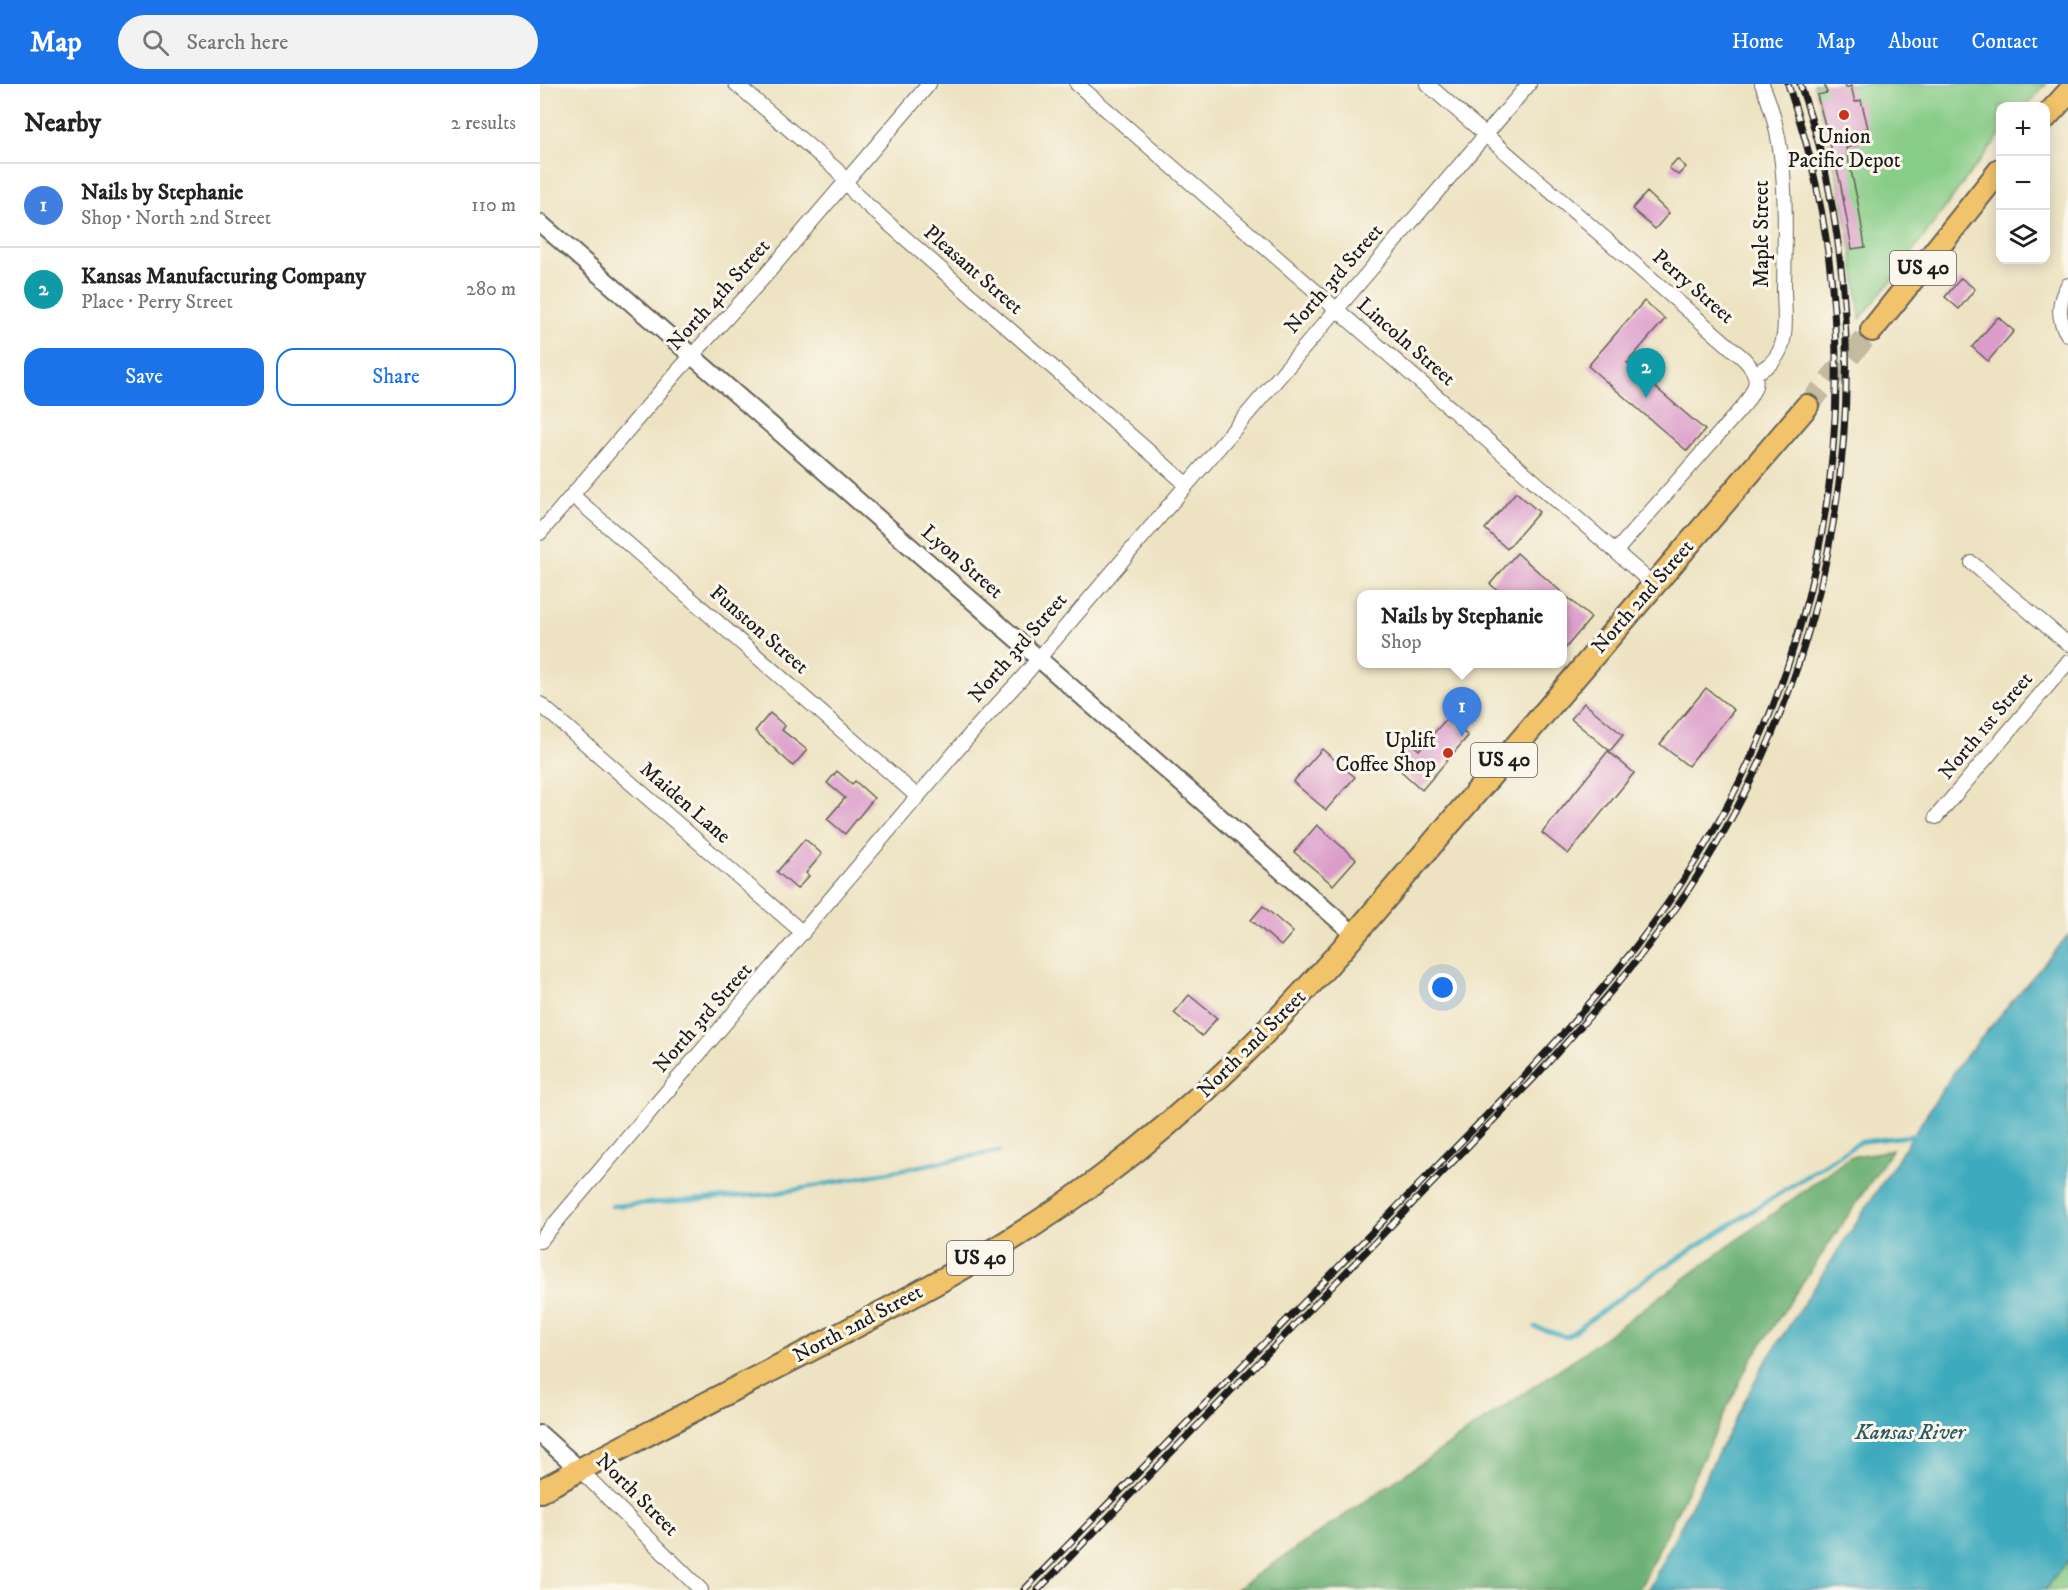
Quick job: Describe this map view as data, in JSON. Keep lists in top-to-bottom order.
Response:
{
  "streets": {
    "highway": ["US 40", "North 2nd Street"],
    "street": [
      "Maple Street",
      "Pleasant Street",
      "North 3rd Street",
      "Perry Street",
      "North 4th Street",
      "Lincoln Street",
      "Lyon Street",
      "Funston Street",
      "North 1st Street",
      "Maiden Lane",
      "North Street"
    ]
  },
  "crossings": [
    ["Maple Street", "Perry Street"],
    ["Pleasant Street", "North 3rd Street"],
    ["Pleasant Street", "North 4th Street"],
    ["North 3rd Street", "Perry Street"],
    ["North 3rd Street", "Lincoln Street"],
    ["North 3rd Street", "Lyon Street"],
    ["North 3rd Street", "Funston Street"],
    ["North 3rd Street", "Maiden Lane"],
    ["North 4th Street", "Lyon Street"],
    ["North 4th Street", "Funston Street"],
    ["Lincoln Street", "North 2nd Street"],
    ["Lyon Street", "North 2nd Street"],
    ["North 2nd Street", "North Street"]
  ],
  "water": ["Kansas River"],
  "places": ["Union Pacific Depot", "Uplift Coffee Shop"],
  "page": {
    "header": "Map",
    "search": "Search here",
    "nav": [
      "Home",
      "Map",
      "About",
      "Contact"
    ],
    "heading": ["Nearby", "2 results"],
    "map_buttons": ["+", "−"],
    "list": [
      {
        "mark": "1",
        "name": "Nails by Stephanie",
        "note": "Shop · North 2nd Street",
        "value": "110 m"
      },
      {
        "mark": "2",
        "name": "Kansas Manufacturing Company",
        "note": "Place · Perry Street",
        "value": "280 m"
      }
    ],
    "buttons": ["Save", "Share"],
    "pins": ["2", "1"],
    "popup": ["Nails by Stephanie", "Shop"]
  }
}
